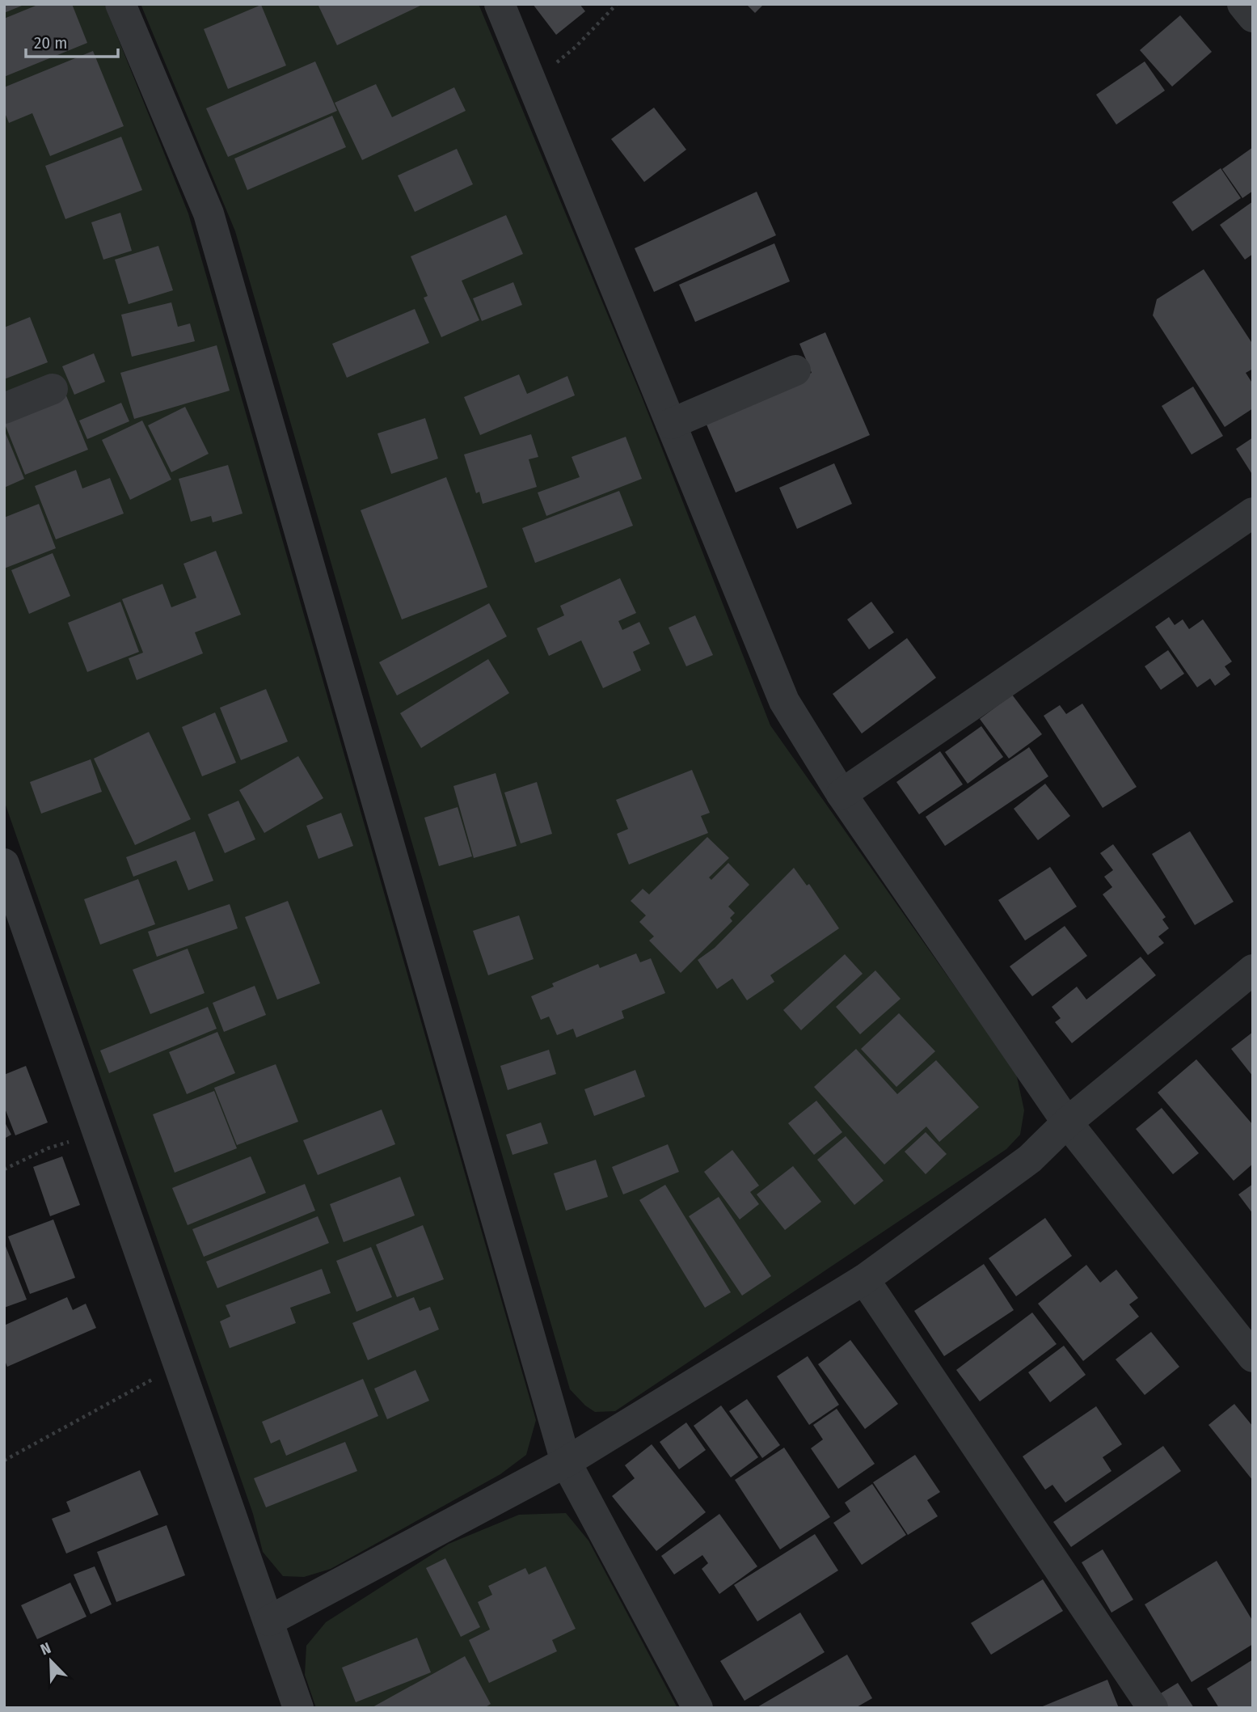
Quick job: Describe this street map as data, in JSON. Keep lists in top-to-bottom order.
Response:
{
  "scale_bar": "20 m",
  "north": "top left"
}
